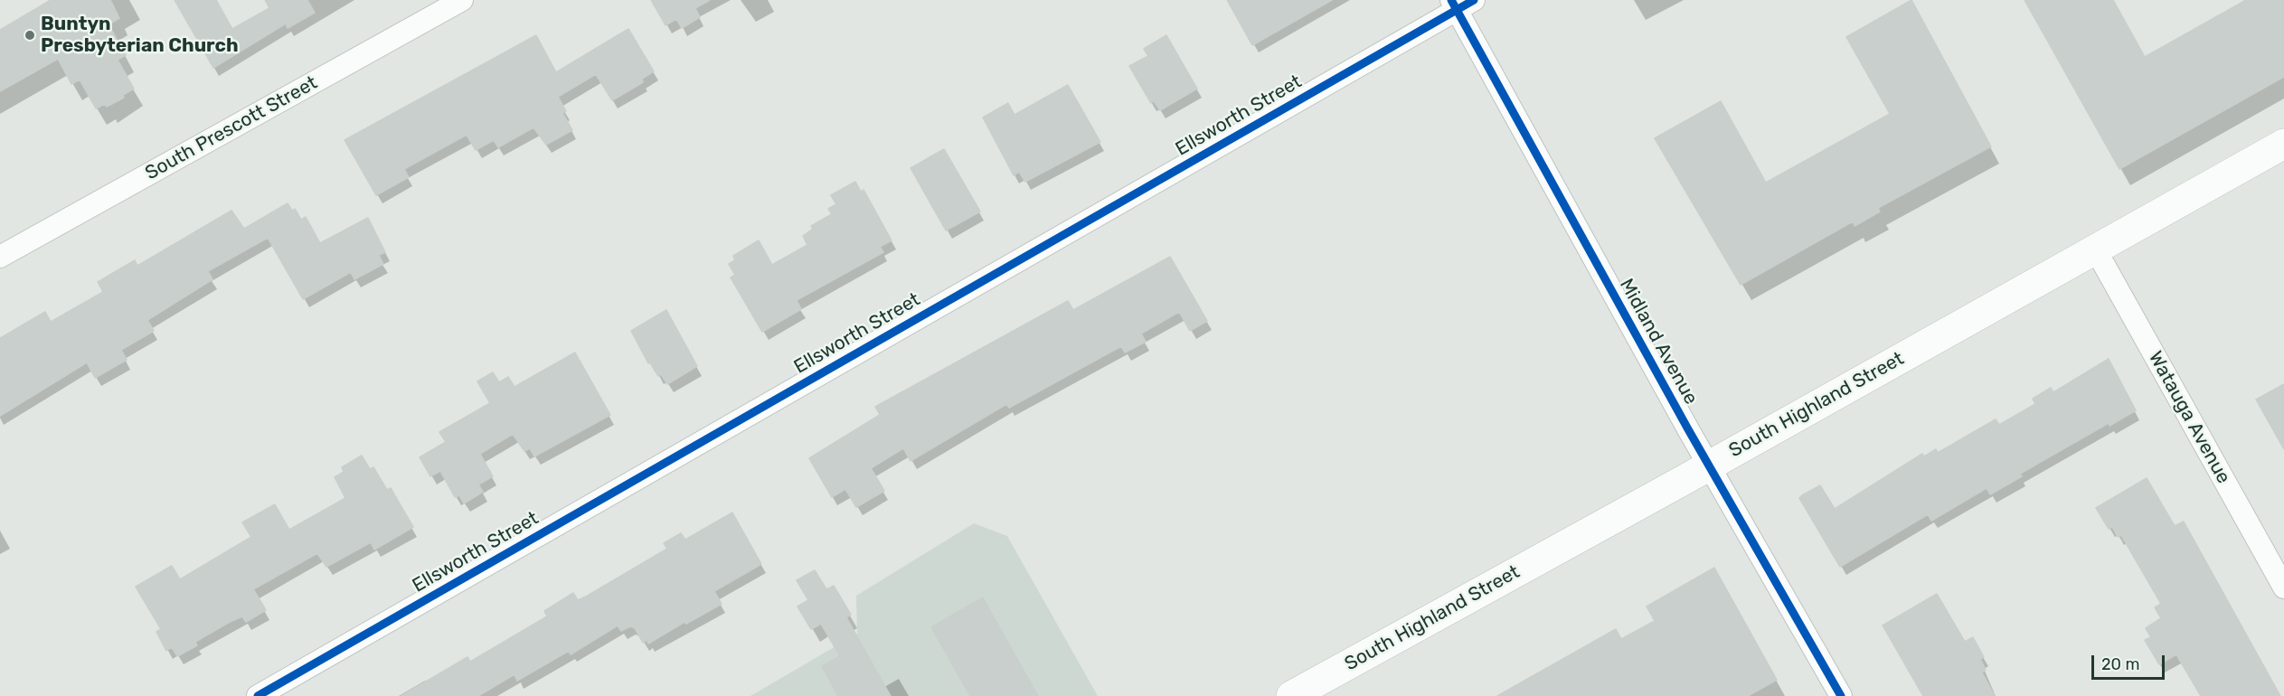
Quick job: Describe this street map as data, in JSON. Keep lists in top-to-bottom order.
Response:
{
  "streets": {
    "main road": ["South Highland Street"],
    "street": [
      "Ellsworth Street",
      "South Prescott Street",
      "Midland Avenue",
      "Watauga Avenue"
    ]
  },
  "crossings": [
    ["Ellsworth Street", "Midland Avenue"],
    ["Midland Avenue", "South Highland Street"],
    ["South Highland Street", "Watauga Avenue"]
  ],
  "places": ["Buntyn Presbyterian Church"],
  "scale_bar": "20 m"
}
